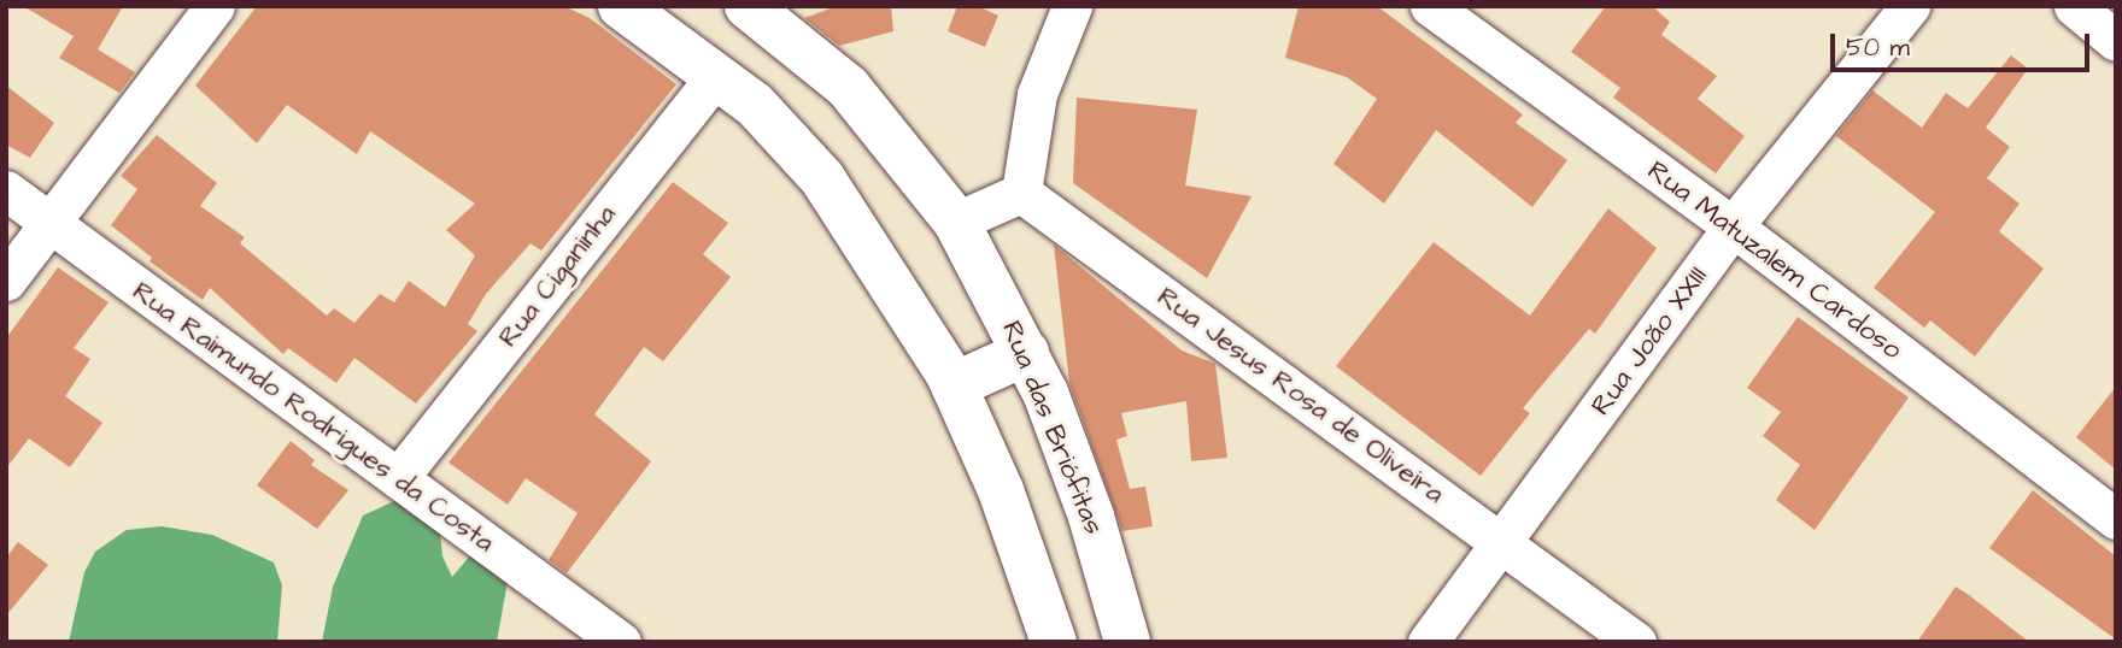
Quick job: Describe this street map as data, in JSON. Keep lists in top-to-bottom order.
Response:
{
  "streets": {
    "street": [
      "Rua Matuzalem Cardoso",
      "Rua Ciganinha",
      "Rua João XXIII",
      "Rua Jesus Rosa de Oliveira",
      "Rua Raimundo Rodrigues da Costa",
      "Rua das Briófitas"
    ]
  },
  "crossings": [
    ["Rua Matuzalem Cardoso", "Rua João XXIII"],
    ["Rua Ciganinha", "Rua Raimundo Rodrigues da Costa"],
    ["Rua João XXIII", "Rua Jesus Rosa de Oliveira"]
  ],
  "scale_bar": "50 m"
}
